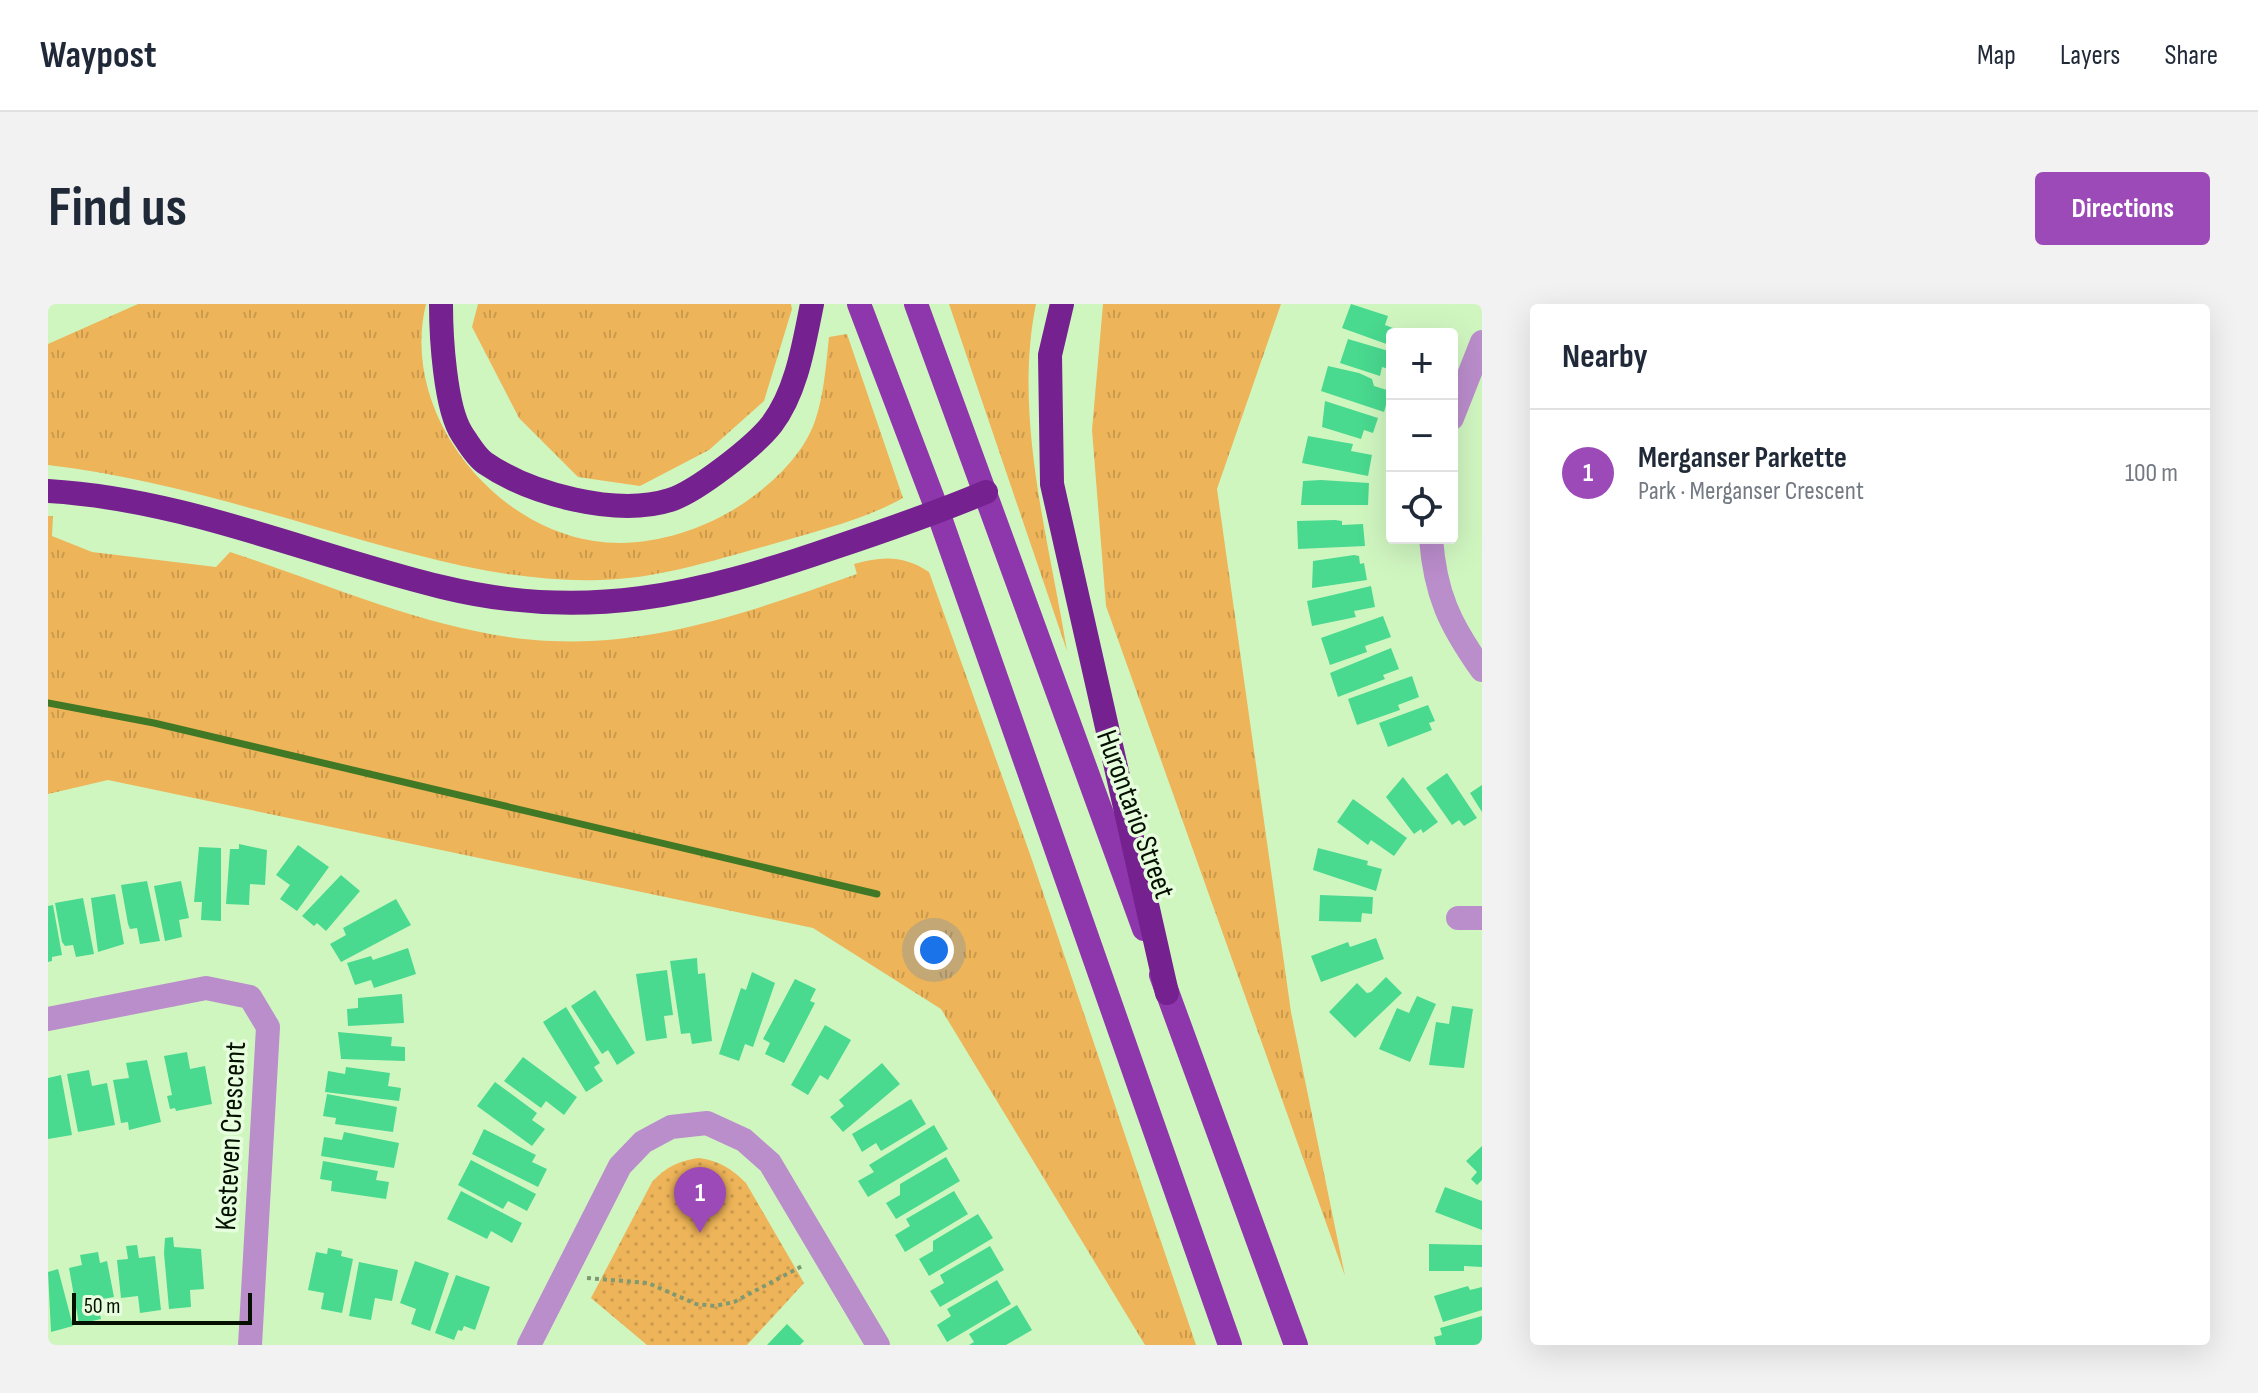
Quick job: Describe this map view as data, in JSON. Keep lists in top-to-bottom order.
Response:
{
  "streets": {
    "main road": ["Hurontario Street"],
    "street": ["Kesteven Crescent"]
  },
  "scale_bar": "50 m",
  "page": {
    "header": "Waypost",
    "nav": ["Map", "Layers", "Share"],
    "buttons": "Directions",
    "title": "Find us",
    "heading": "Nearby",
    "map_buttons": ["+", "−"],
    "list": [
      {
        "mark": "1",
        "name": "Merganser Parkette",
        "note": "Park · Merganser Crescent",
        "value": "100 m"
      }
    ],
    "pins": "1",
    "scale": "50 m"
  }
}
